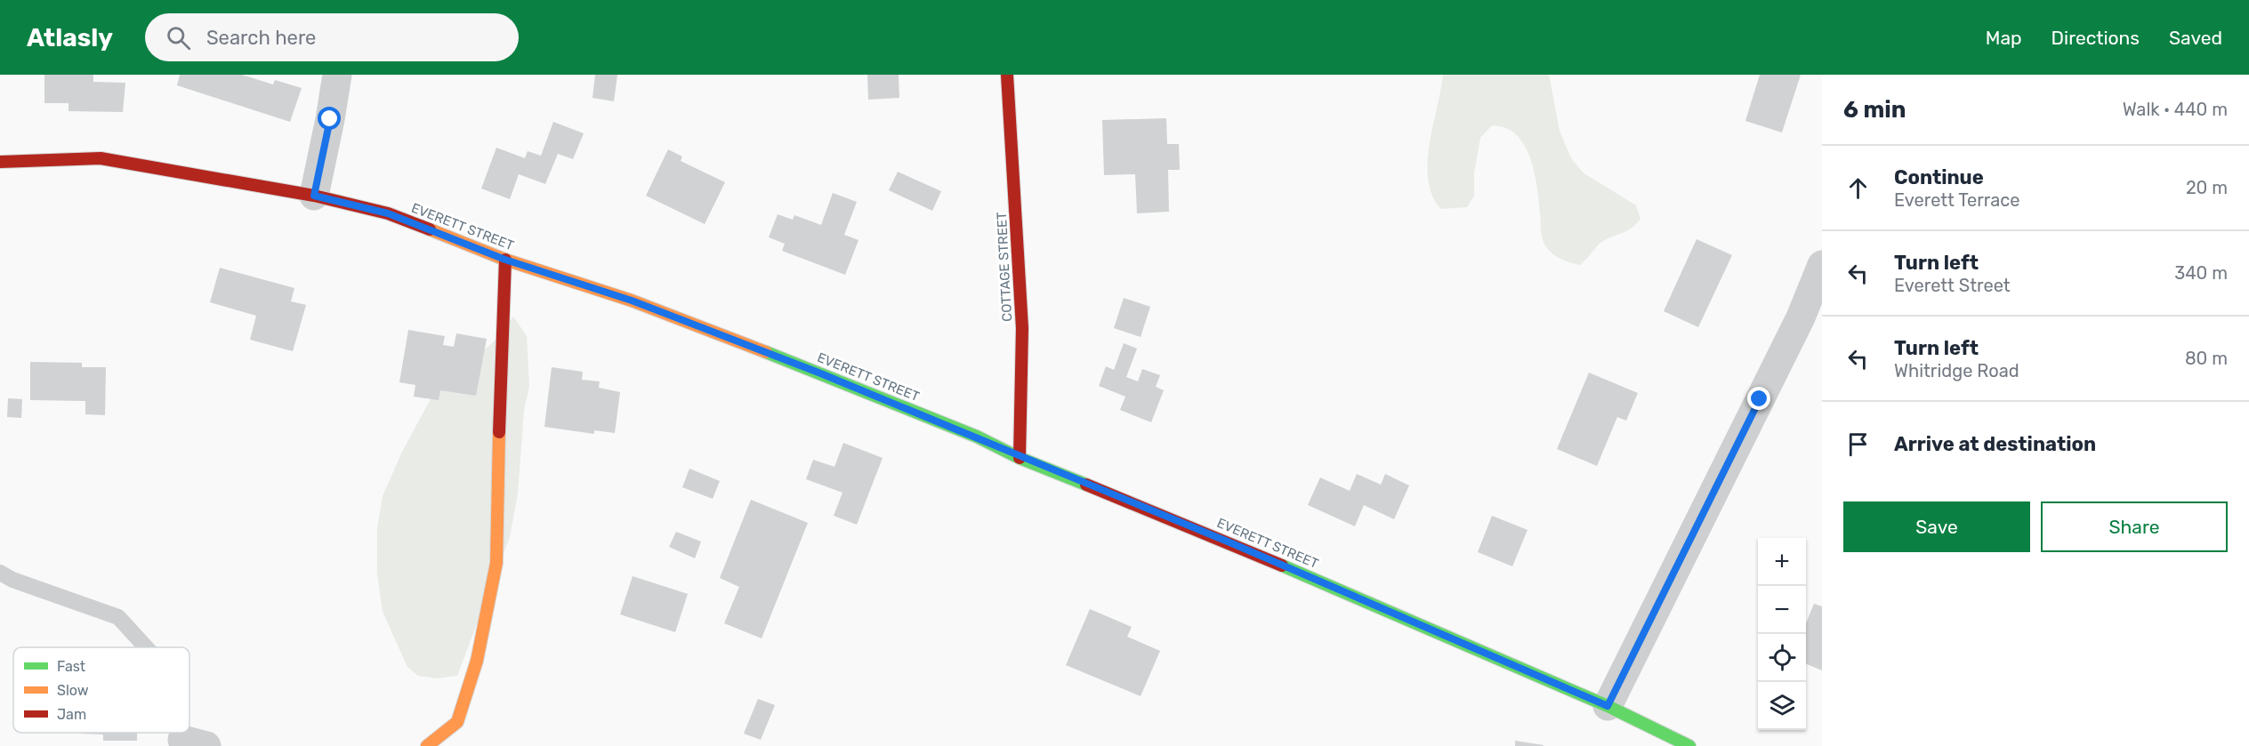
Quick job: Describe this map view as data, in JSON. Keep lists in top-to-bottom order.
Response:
{
  "streets": {
    "street": ["EVERETT STREET", "COTTAGE STREET"]
  },
  "crossings": [
    ["EVERETT STREET", "COTTAGE STREET"]
  ],
  "legend": ["Fast", "Slow", "Jam"],
  "page": {
    "header": "Atlasly",
    "search": "Search here",
    "nav": ["Map", "Directions", "Saved"],
    "heading": ["6 min", "Walk · 440 m"],
    "list": [
      ["Continue", "Everett Terrace", "20 m"],
      ["Turn left", "Everett Street", "340 m"],
      ["Turn left", "Whitridge Road", "80 m"],
      "Arrive at destination"
    ],
    "buttons": ["Save", "Share"],
    "map_buttons": ["+", "−"]
  }
}
